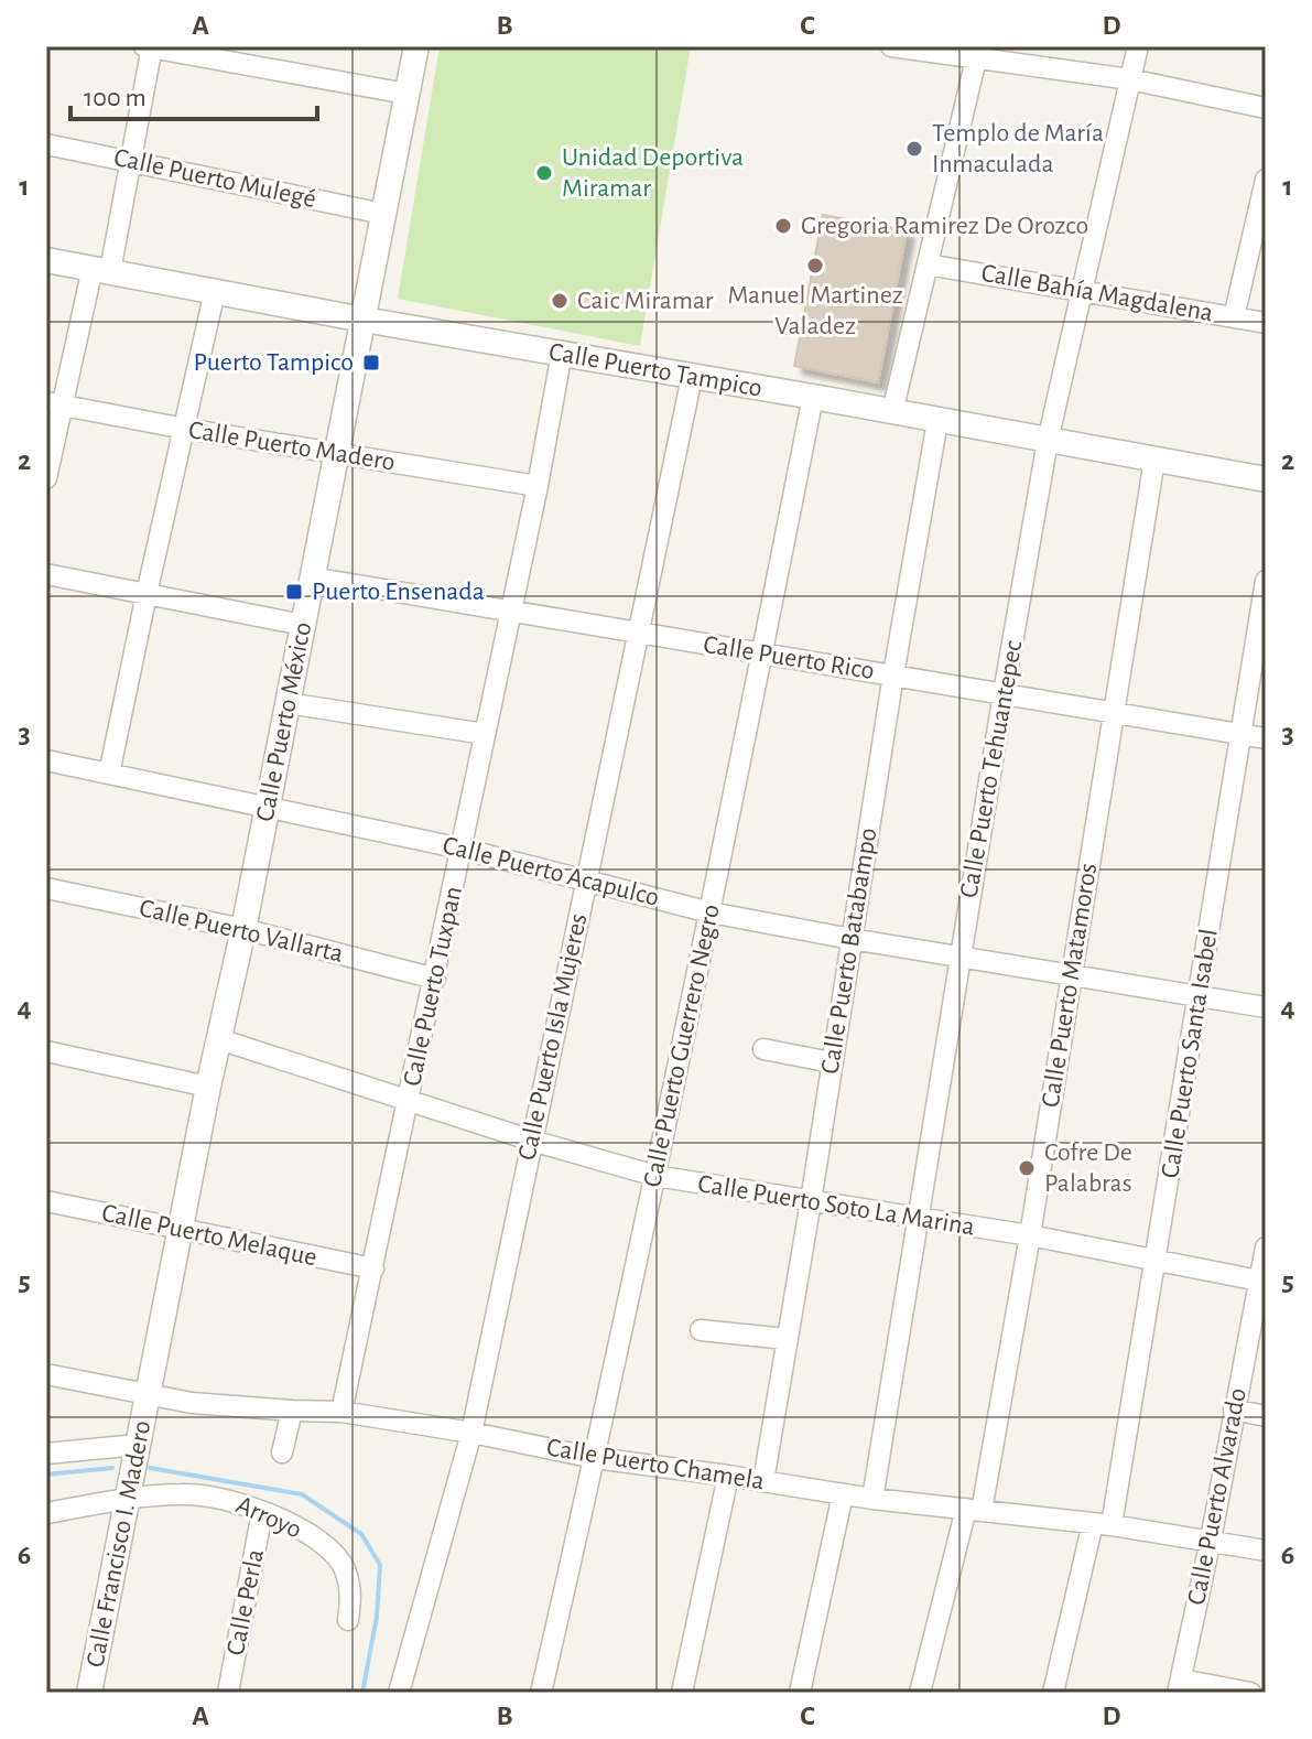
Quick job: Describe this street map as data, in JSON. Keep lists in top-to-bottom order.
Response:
{
  "streets": {
    "street": [
      "Calle Puerto Mulegé",
      "Calle Bahía Magdalena",
      "Calle Puerto Tampico",
      "Calle Puerto Madero",
      "Calle Puerto Rico",
      "Calle Puerto México",
      "Calle Puerto Tehuantepec",
      "Calle Puerto Acapulco",
      "Calle Puerto Vallarta",
      "Calle Puerto Batabampo",
      "Calle Puerto Matamoros",
      "Calle Puerto Tuxpan",
      "Calle Puerto Isla Mujeres",
      "Calle Puerto Guerrero Negro",
      "Calle Puerto Santa Isabel",
      "Calle Puerto Soto La Marina",
      "Calle Puerto Melaque",
      "Calle Puerto Chamela",
      "Calle Puerto Alvarado",
      "Arroyo",
      "Calle Francisco I. Madero",
      "Calle Perla"
    ]
  },
  "crossings": [
    ["Calle Puerto Mulegé", "Calle Puerto México"],
    ["Calle Bahía Magdalena", "Calle Puerto Tehuantepec"],
    ["Calle Puerto Tampico", "Calle Puerto México"],
    ["Calle Puerto Tampico", "Calle Puerto Tehuantepec"],
    ["Calle Puerto Tampico", "Calle Puerto Batabampo"],
    ["Calle Puerto Tampico", "Calle Puerto Matamoros"],
    ["Calle Puerto Tampico", "Calle Puerto Tuxpan"],
    ["Calle Puerto Tampico", "Calle Puerto Isla Mujeres"],
    ["Calle Puerto Tampico", "Calle Puerto Guerrero Negro"],
    ["Calle Puerto Madero", "Calle Puerto México"],
    ["Calle Puerto Madero", "Calle Puerto Tuxpan"],
    ["Calle Puerto Rico", "Calle Puerto México"],
    ["Calle Puerto Rico", "Calle Puerto Tehuantepec"],
    ["Calle Puerto Rico", "Calle Puerto Batabampo"],
    ["Calle Puerto Rico", "Calle Puerto Matamoros"],
    ["Calle Puerto Rico", "Calle Puerto Tuxpan"],
    ["Calle Puerto Rico", "Calle Puerto Isla Mujeres"],
    ["Calle Puerto Rico", "Calle Puerto Guerrero Negro"],
    ["Calle Puerto Rico", "Calle Puerto Santa Isabel"],
    ["Calle Puerto México", "Calle Puerto Acapulco"],
    ["Calle Puerto México", "Calle Puerto Vallarta"],
    ["Calle Puerto México", "Calle Puerto Soto La Marina"],
    ["Calle Puerto México", "Calle Puerto Melaque"],
    ["Calle Puerto México", "Calle Puerto Chamela"],
    ["Calle Puerto México", "Calle Francisco I. Madero"],
    ["Calle Puerto Tehuantepec", "Calle Puerto Acapulco"],
    ["Calle Puerto Tehuantepec", "Calle Puerto Soto La Marina"],
    ["Calle Puerto Tehuantepec", "Calle Puerto Chamela"],
    ["Calle Puerto Acapulco", "Calle Puerto Batabampo"],
    ["Calle Puerto Acapulco", "Calle Puerto Matamoros"],
    ["Calle Puerto Acapulco", "Calle Puerto Tuxpan"],
    ["Calle Puerto Acapulco", "Calle Puerto Isla Mujeres"],
    ["Calle Puerto Acapulco", "Calle Puerto Guerrero Negro"],
    ["Calle Puerto Acapulco", "Calle Puerto Santa Isabel"],
    ["Calle Puerto Vallarta", "Calle Puerto Tuxpan"],
    ["Calle Puerto Batabampo", "Calle Puerto Soto La Marina"],
    ["Calle Puerto Batabampo", "Calle Puerto Chamela"],
    ["Calle Puerto Matamoros", "Calle Puerto Soto La Marina"],
    ["Calle Puerto Matamoros", "Calle Puerto Chamela"],
    ["Calle Puerto Tuxpan", "Calle Puerto Soto La Marina"],
    ["Calle Puerto Tuxpan", "Calle Puerto Melaque"],
    ["Calle Puerto Tuxpan", "Calle Puerto Chamela"],
    ["Calle Puerto Isla Mujeres", "Calle Puerto Soto La Marina"],
    ["Calle Puerto Isla Mujeres", "Calle Puerto Chamela"],
    ["Calle Puerto Guerrero Negro", "Calle Puerto Soto La Marina"],
    ["Calle Puerto Guerrero Negro", "Calle Puerto Chamela"],
    ["Calle Puerto Santa Isabel", "Calle Puerto Soto La Marina"],
    ["Calle Puerto Santa Isabel", "Calle Puerto Chamela"],
    ["Calle Puerto Soto La Marina", "Calle Puerto Alvarado"],
    ["Calle Puerto Chamela", "Calle Puerto Alvarado"],
    ["Calle Puerto Chamela", "Calle Francisco I. Madero"],
    ["Arroyo", "Calle Francisco I. Madero"],
    ["Arroyo", "Calle Perla"]
  ],
  "places": {
    "other": [
      "Templo de María Inmaculada",
      "Unidad Deportiva Miramar",
      "Gregoria Ramirez De Orozco",
      "Manuel Martinez Valadez",
      "Caic Miramar",
      "Cofre De Palabras"
    ],
    "transit": ["Puerto Tampico", "Puerto Ensenada"]
  },
  "scale_bar": "100 m",
  "grid": {
    "columns": [
      "A",
      "B",
      "C",
      "D"
    ],
    "rows": [
      "1",
      "2",
      "3",
      "4",
      "5",
      "6"
    ]
  }
}
